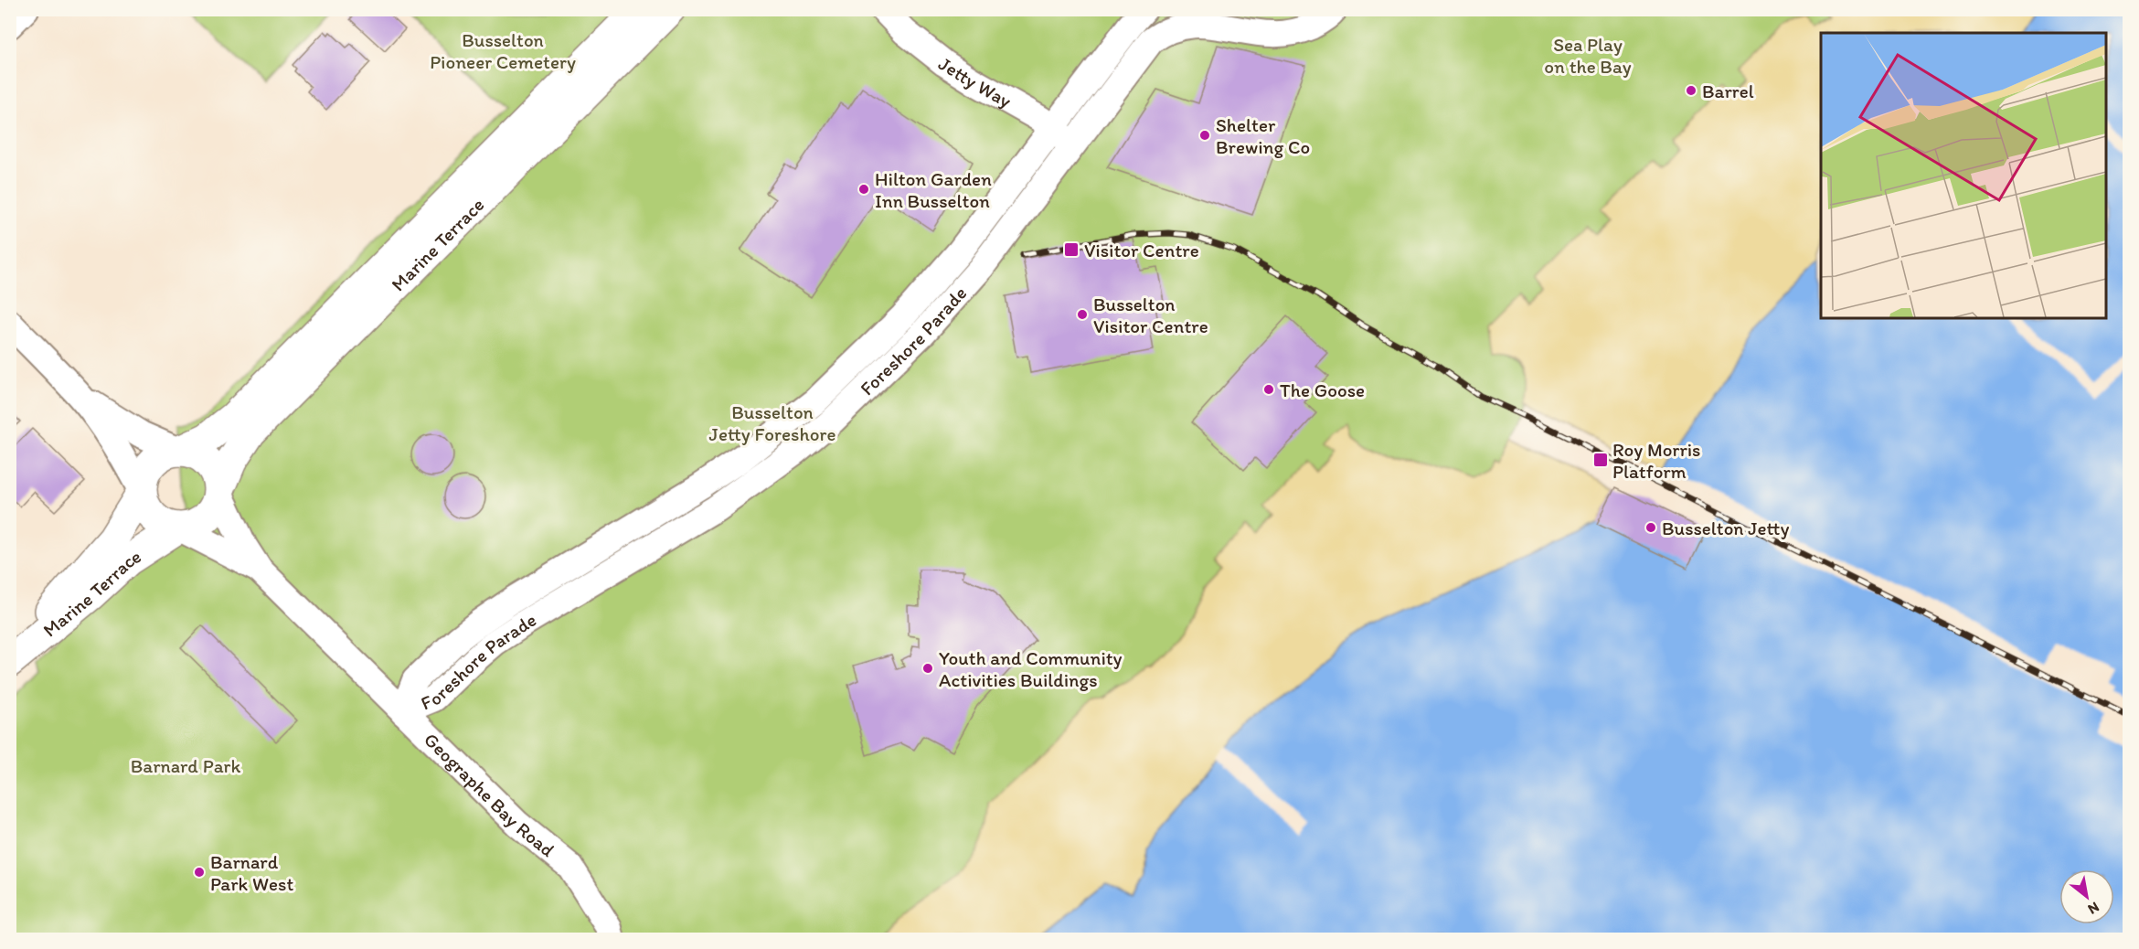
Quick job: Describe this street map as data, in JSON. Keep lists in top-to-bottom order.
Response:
{
  "streets": {
    "street": [
      "Jetty Way",
      "Marine Terrace",
      "Foreshore Parade",
      "Geographe Bay Road"
    ]
  },
  "crossings": [
    ["Jetty Way", "Foreshore Parade"],
    ["Marine Terrace", "Geographe Bay Road"],
    ["Foreshore Parade", "Geographe Bay Road"]
  ],
  "parks": [
    "Busselton Pioneer Cemetery",
    "Sea Play on the Bay",
    "Busselton Jetty Foreshore",
    "Barnard Park"
  ],
  "places": {
    "other": [
      "Barrel",
      "Shelter Brewing Co",
      "Hilton Garden Inn Busselton",
      "Busselton Visitor Centre",
      "The Goose",
      "Busselton Jetty",
      "Youth and Community Activities Buildings",
      "Barnard Park West"
    ],
    "transit": ["Visitor Centre", "Roy Morris Platform"]
  },
  "north": "bottom right"
}
